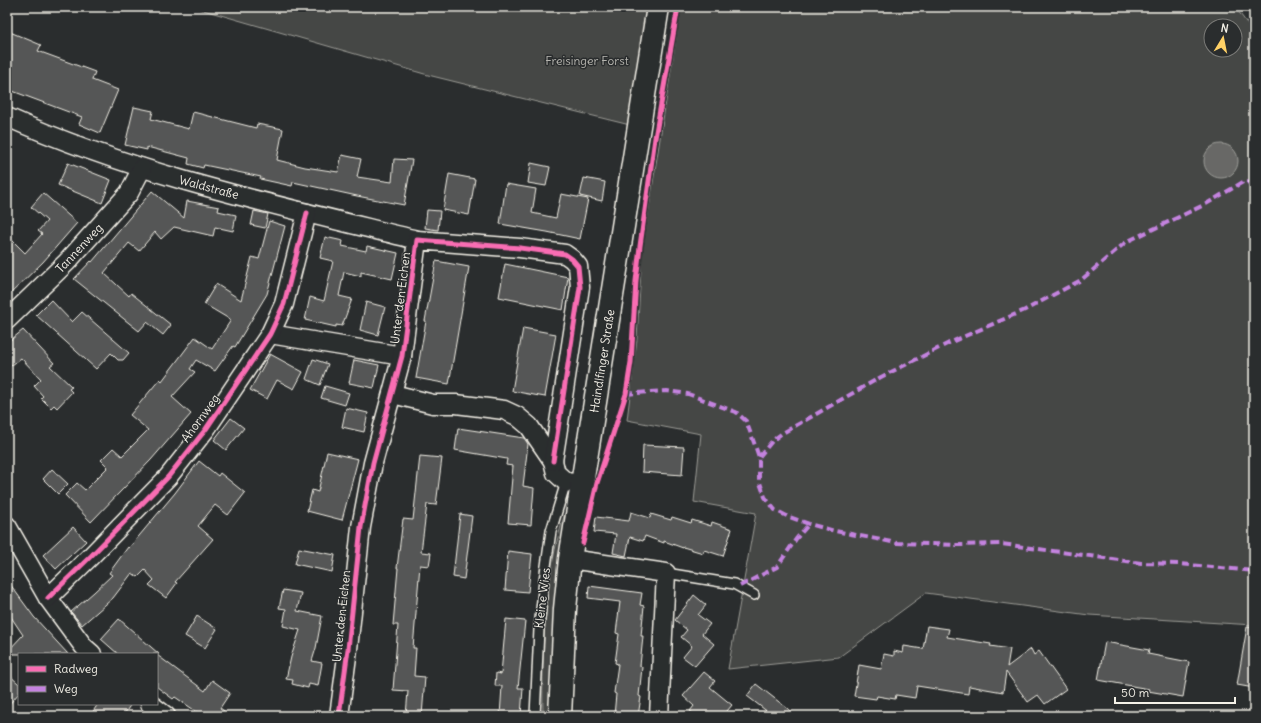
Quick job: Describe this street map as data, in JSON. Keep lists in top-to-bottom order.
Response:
{
  "streets": {
    "street": [
      "Waldstraße",
      "Tannenweg",
      "Unter den Eichen",
      "Haindlfinger Straße",
      "Ahornweg"
    ],
    "lane": ["Kleine Wies"]
  },
  "crossings": [
    ["Waldstraße", "Tannenweg"],
    ["Waldstraße", "Unter den Eichen"],
    ["Waldstraße", "Ahornweg"],
    ["Haindlfinger Straße", "Kleine Wies"]
  ],
  "parks": ["Freisinger Forst"],
  "legend": ["Radweg", "Weg"],
  "scale_bar": "50 m",
  "north": "top"
}
